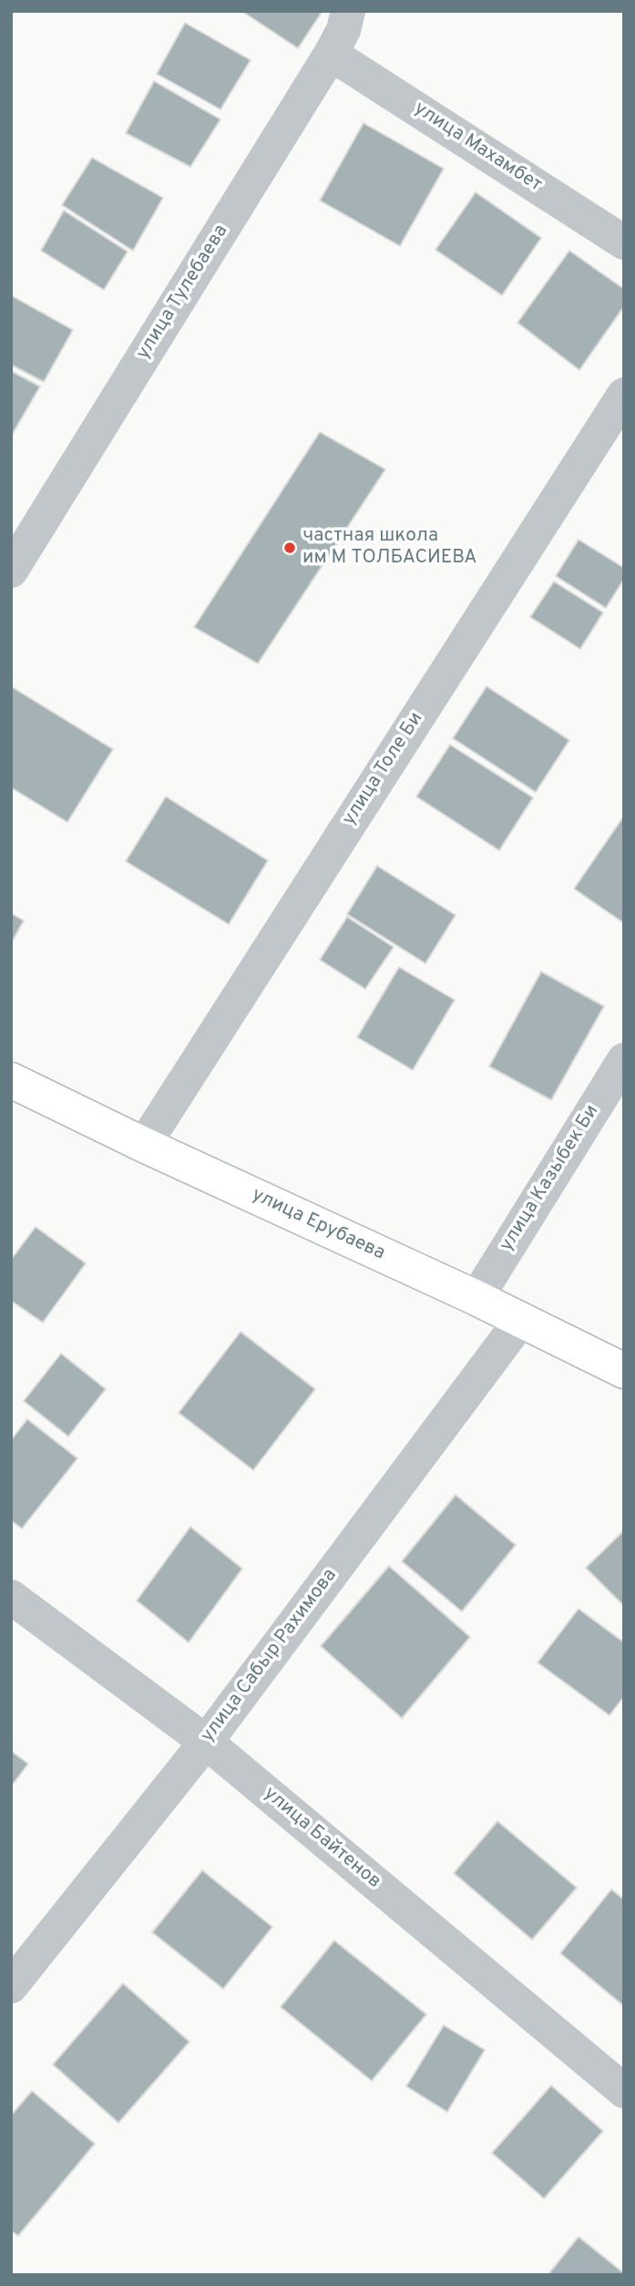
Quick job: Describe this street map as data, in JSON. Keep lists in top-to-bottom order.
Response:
{
  "streets": {
    "street": [
      "улица Махамбет",
      "улица Тулебаева",
      "улица Толе Би",
      "улица Казыбек Би",
      "улица Ерубаева",
      "улица Сабыр Рахимова",
      "улица Байтенов"
    ]
  },
  "crossings": [
    ["улица Махамбет", "улица Тулебаева"],
    ["улица Толе Би", "улица Ерубаева"],
    ["улица Казыбек Би", "улица Ерубаева"],
    ["улица Ерубаева", "улица Сабыр Рахимова"],
    ["улица Сабыр Рахимова", "улица Байтенов"]
  ],
  "places": ["частная школа им М ТОЛБАСИЕВА"]
}
